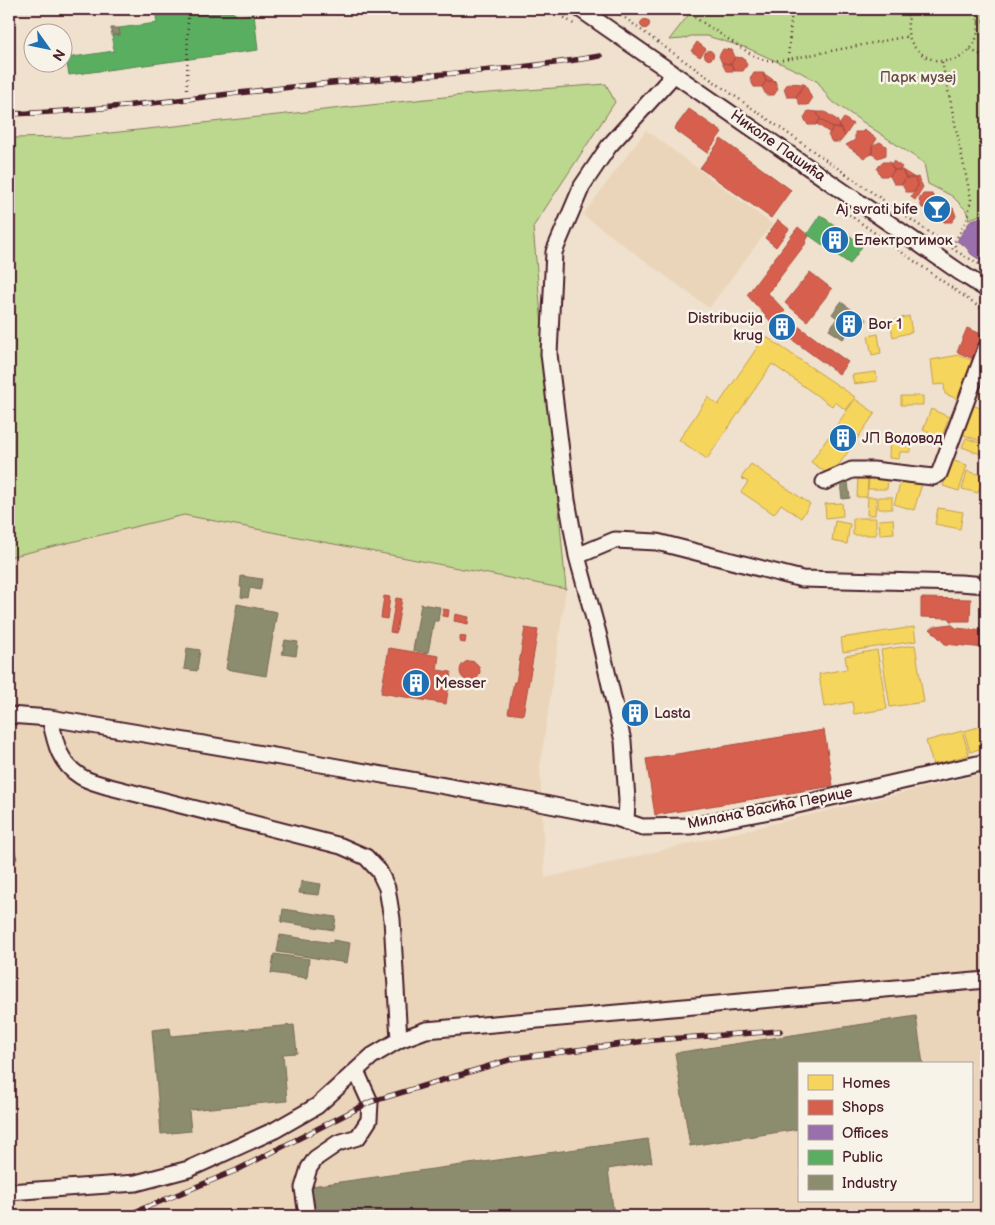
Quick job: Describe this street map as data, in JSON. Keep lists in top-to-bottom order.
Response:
{
  "streets": {
    "street": ["Николе Пашића", "Милана Васића Перице"]
  },
  "parks": ["Парк музеј"],
  "places": {
    "bar": ["Aj svrati bife"],
    "building": [
      "Електротимок",
      "Bor 1",
      "Distribucija krug",
      "ЈП Водовод",
      "Messer",
      "Lasta"
    ]
  },
  "legend": [
    "Homes",
    "Shops",
    "Offices",
    "Public",
    "Industry"
  ],
  "north": "bottom right"
}
